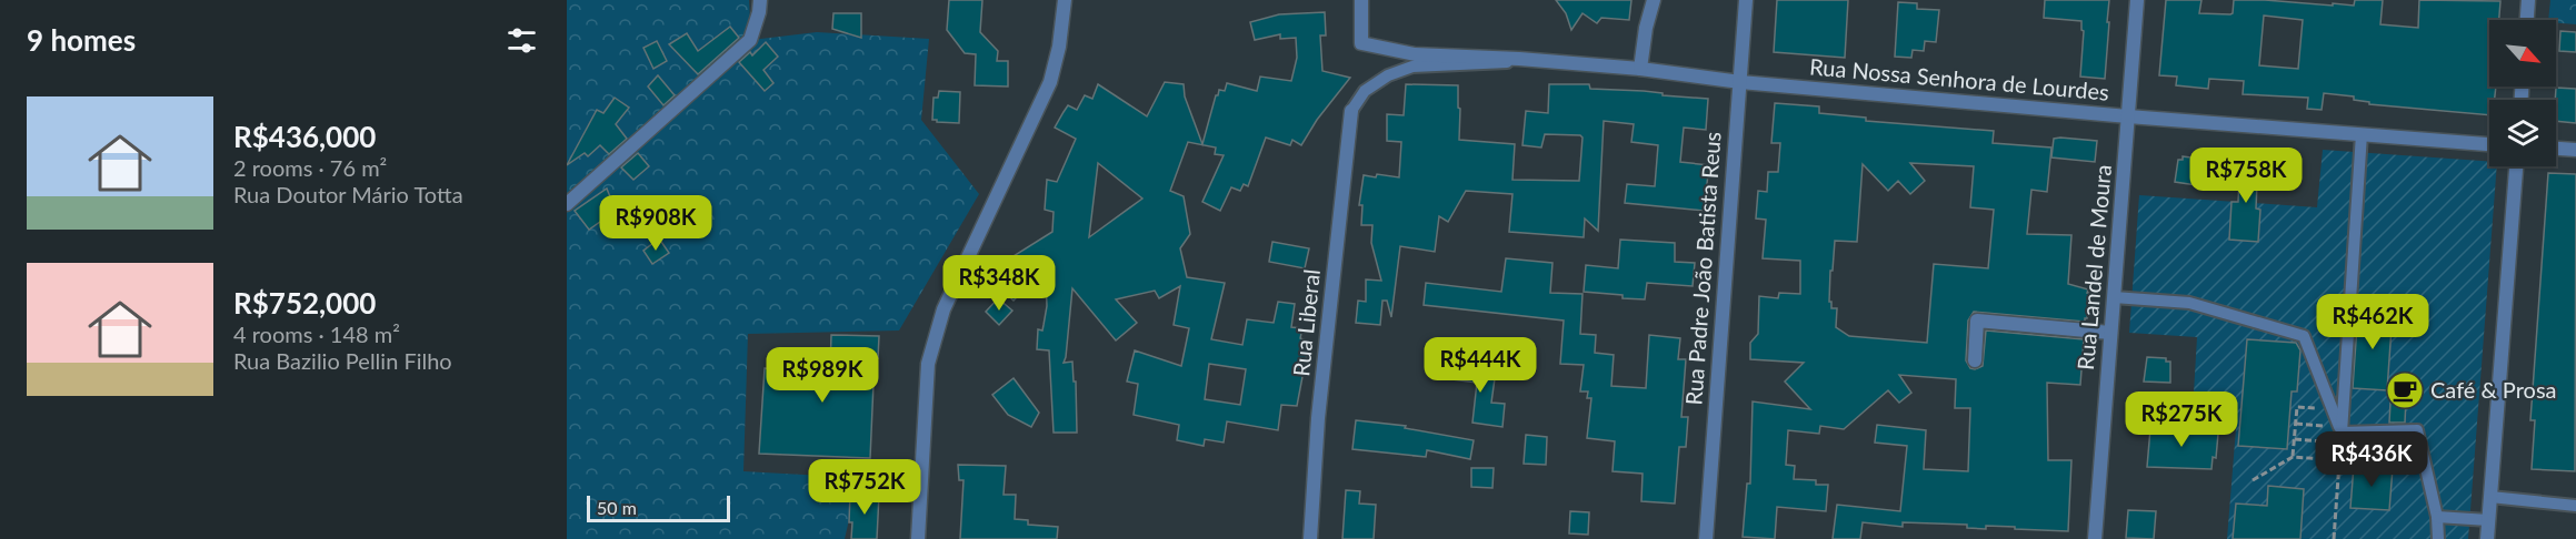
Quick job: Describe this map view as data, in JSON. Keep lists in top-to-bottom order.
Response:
{
  "streets": {
    "street": [
      "Rua Nossa Senhora de Lourdes",
      "Rua Landel de Moura",
      "Rua Padre João Batista Reus",
      "Rua Liberal"
    ]
  },
  "crossings": [
    ["Rua Nossa Senhora de Lourdes", "Rua Landel de Moura"],
    ["Rua Nossa Senhora de Lourdes", "Rua Padre João Batista Reus"]
  ],
  "places": {
    "cafe": ["Café & Prosa"]
  },
  "scale_bar": "50 m",
  "north": "bottom right",
  "page": {
    "heading": "9 homes",
    "list": [
      {
        "name": "R$436,000",
        "note": "2 rooms · 76 m² · Rua Doutor Mário Totta"
      },
      {
        "name": "R$752,000",
        "note": "4 rooms · 148 m² · Rua Bazilio Pellin Filho"
      }
    ],
    "price": [
      "R$758K",
      "R$908K",
      "R$348K",
      "R$462K",
      "R$444K",
      "R$989K",
      "R$275K",
      "R$436K",
      "R$752K"
    ],
    "scale": "50 m"
  }
}
